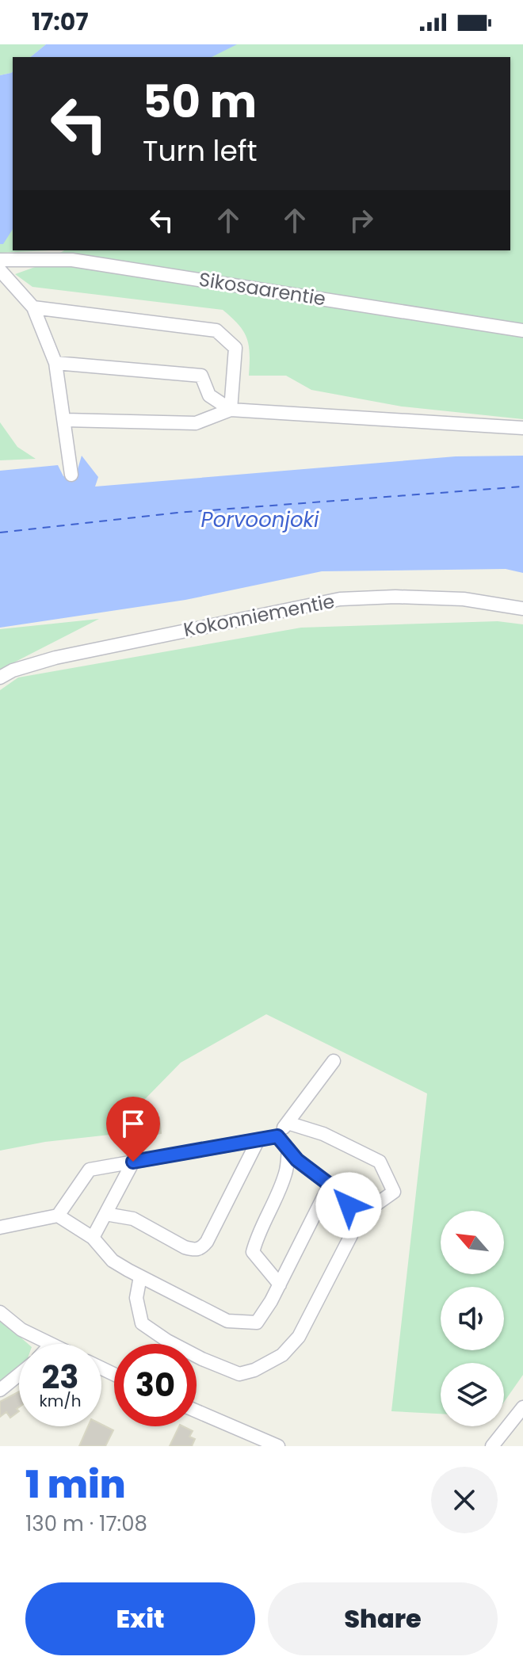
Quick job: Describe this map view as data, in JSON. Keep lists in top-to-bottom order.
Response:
{
  "streets": {
    "street": ["Sikosaarentie", "Kokonniementie"]
  },
  "water": ["Porvoonjoki"],
  "north": "top left",
  "page": {
    "status": "17:07",
    "turn": ["50 m", "Turn left"],
    "speed": "23 km/h",
    "limit": "30",
    "heading": ["1 min", "130 m · 17:08"],
    "buttons": ["Exit", "Share"]
  }
}
